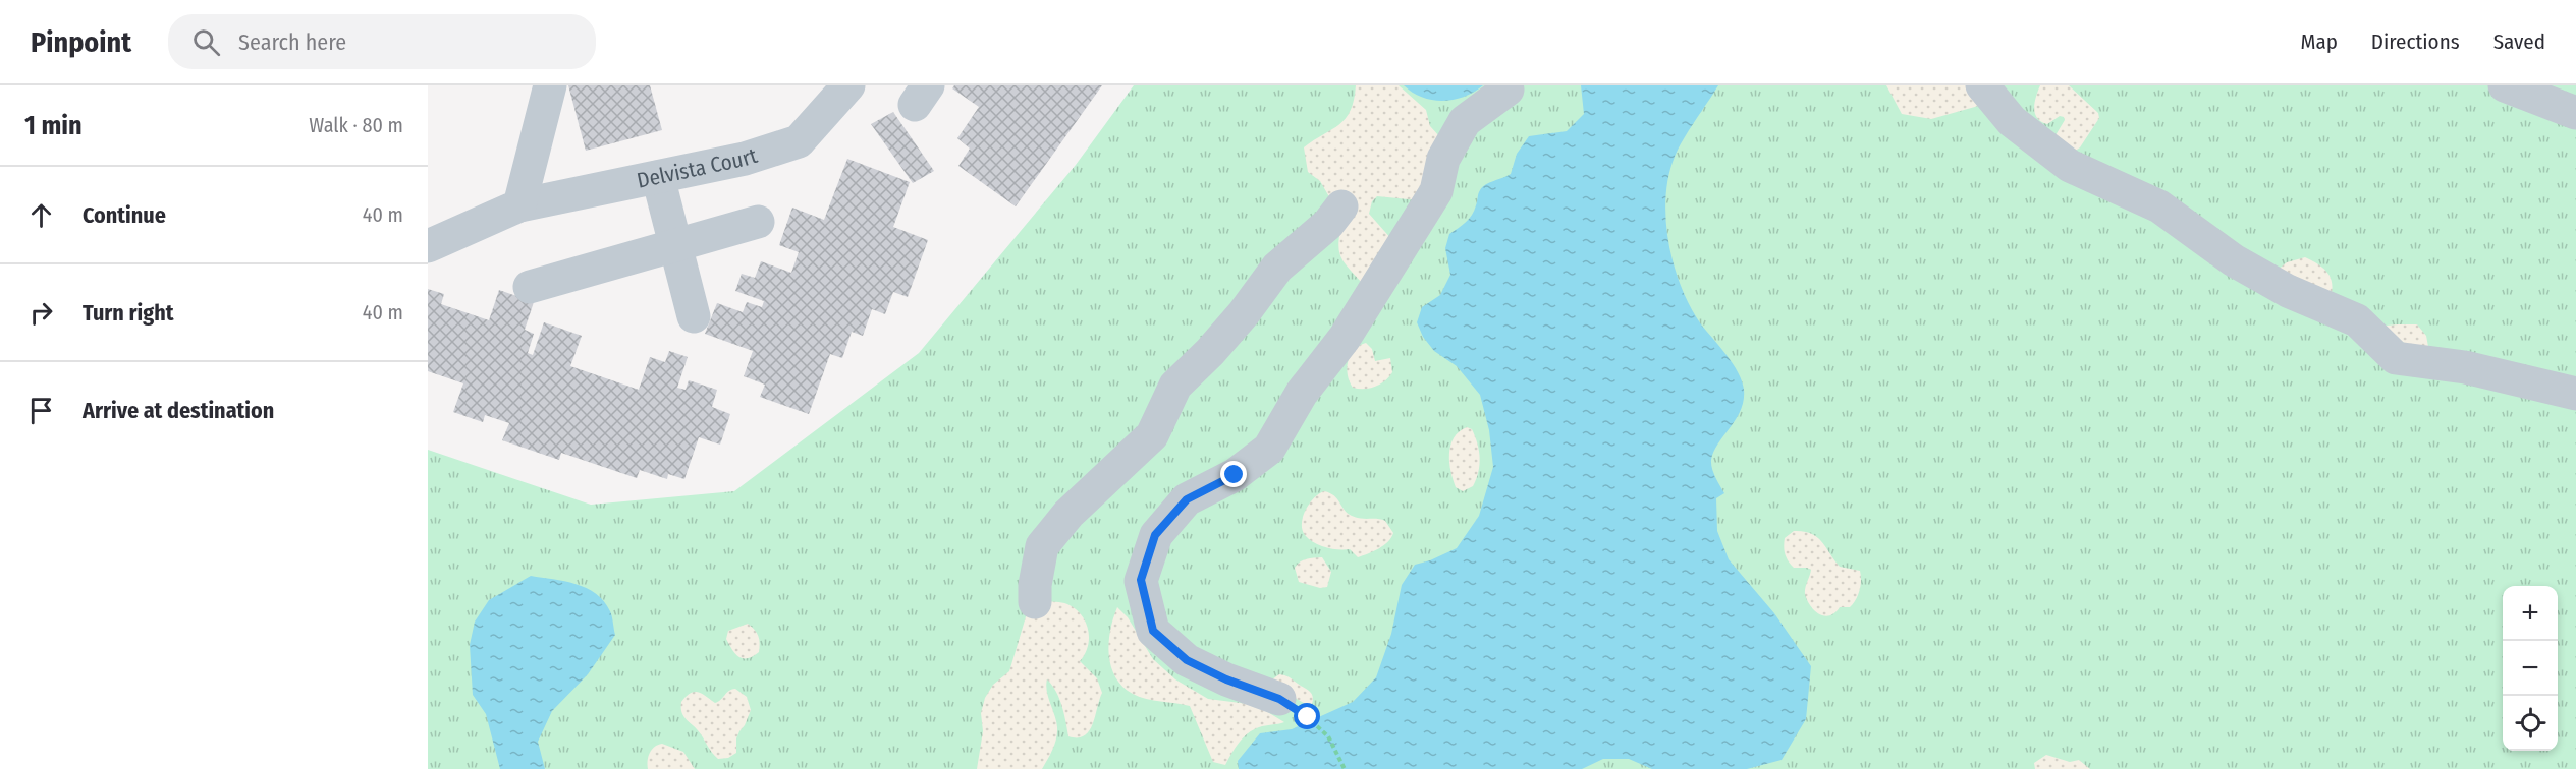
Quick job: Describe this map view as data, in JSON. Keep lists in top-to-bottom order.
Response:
{
  "streets": {
    "street": ["Delvista Court"]
  },
  "page": {
    "header": "Pinpoint",
    "search": "Search here",
    "nav": ["Map", "Directions", "Saved"],
    "heading": ["1 min", "Walk · 80 m"],
    "list": [
      ["Continue", "40 m"],
      ["Turn right", "40 m"],
      "Arrive at destination"
    ],
    "map_buttons": ["+", "−"]
  }
}
